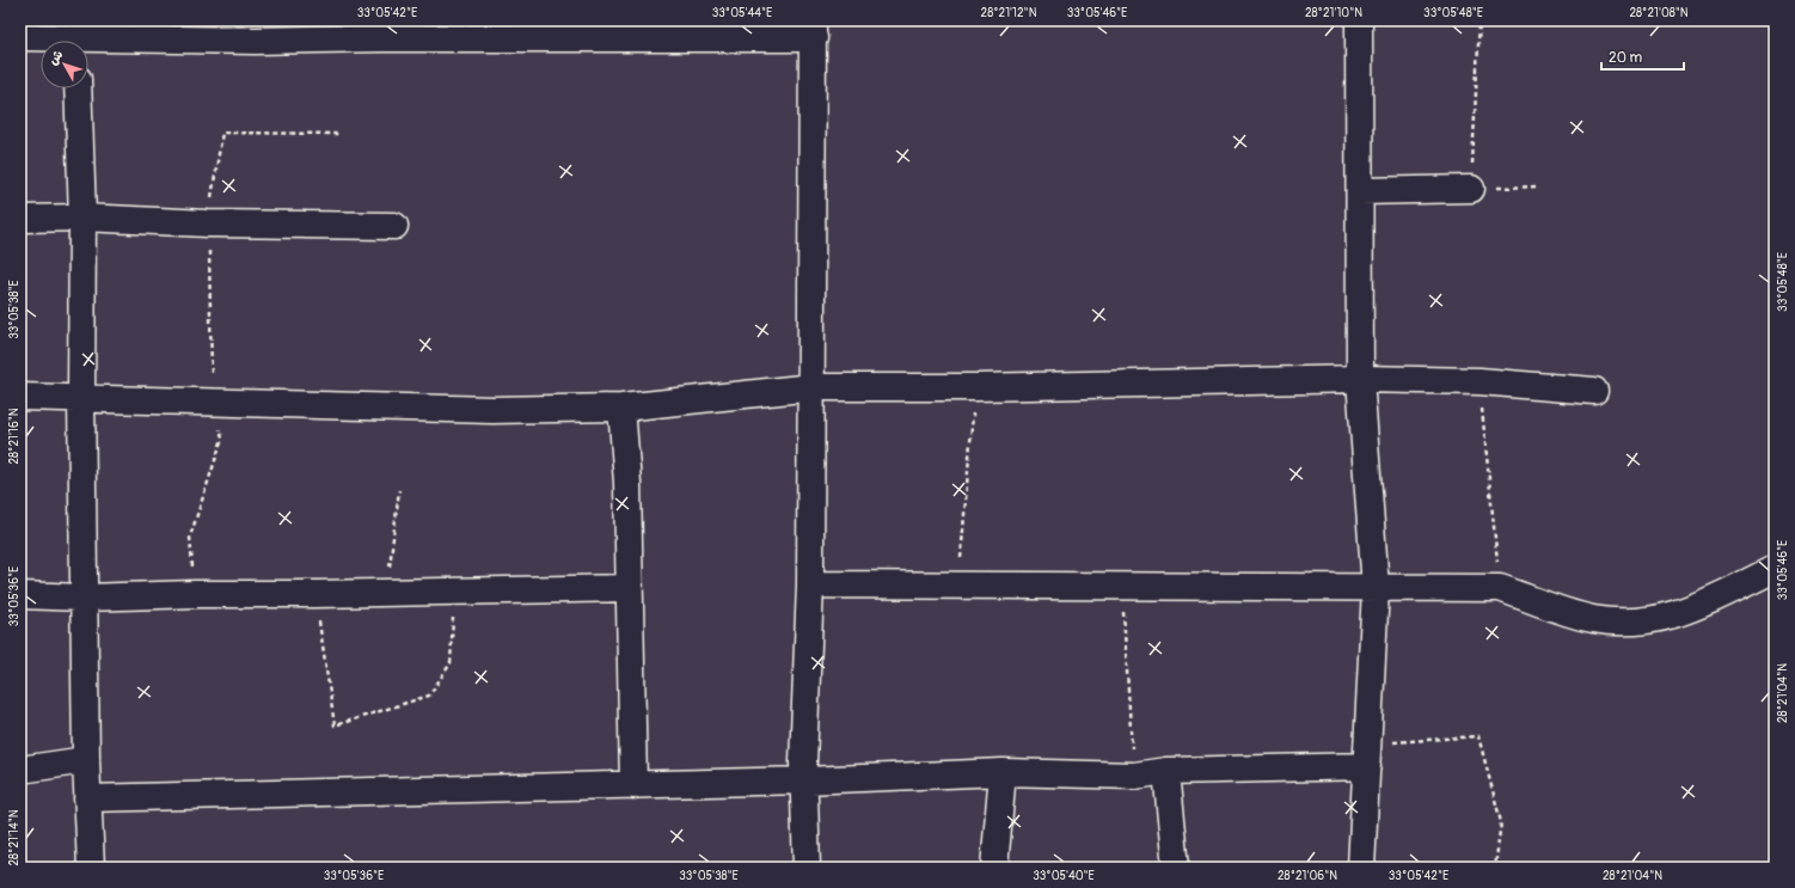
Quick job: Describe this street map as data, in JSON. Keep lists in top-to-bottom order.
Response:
{
  "scale_bar": "20 m",
  "north": "top left",
  "coordinates": [
    "33°05'42\"E",
    "33°05'44\"E",
    "28°21'12\"N",
    "33°05'46\"E",
    "28°21'10\"N",
    "33°05'48\"E",
    "28°21'08\"N",
    "33°05'38\"E",
    "28°21'16\"N",
    "33°05'36\"E",
    "28°21'04\"N",
    "28°21'14\"N",
    "33°05'40\"E",
    "28°21'06\"N"
  ]
}
